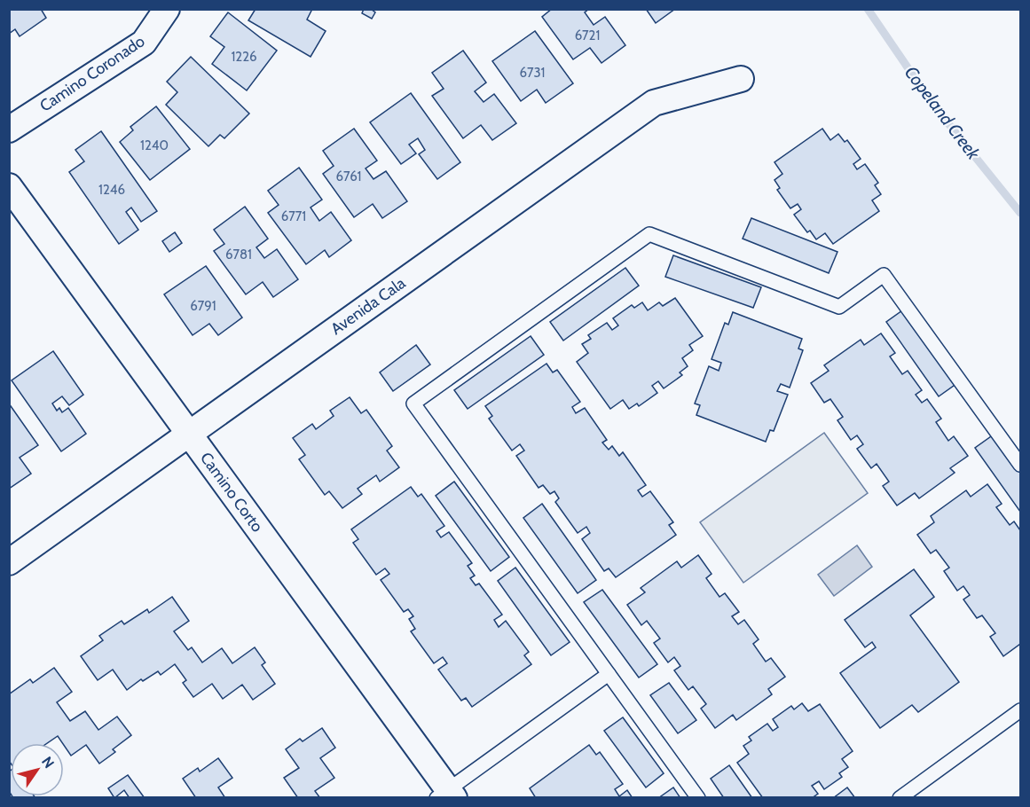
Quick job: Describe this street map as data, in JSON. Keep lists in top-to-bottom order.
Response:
{
  "streets": {
    "street": ["Camino Coronado", "Avenida Cala", "Camino Corto"]
  },
  "crossings": [
    ["Avenida Cala", "Camino Corto"]
  ],
  "water": ["Copeland Creek"],
  "house_numbers": [
    "6721",
    "1226",
    "6731",
    "1240",
    "6761",
    "1246",
    "6771",
    "6781",
    "6791"
  ],
  "north": "top right"
}
